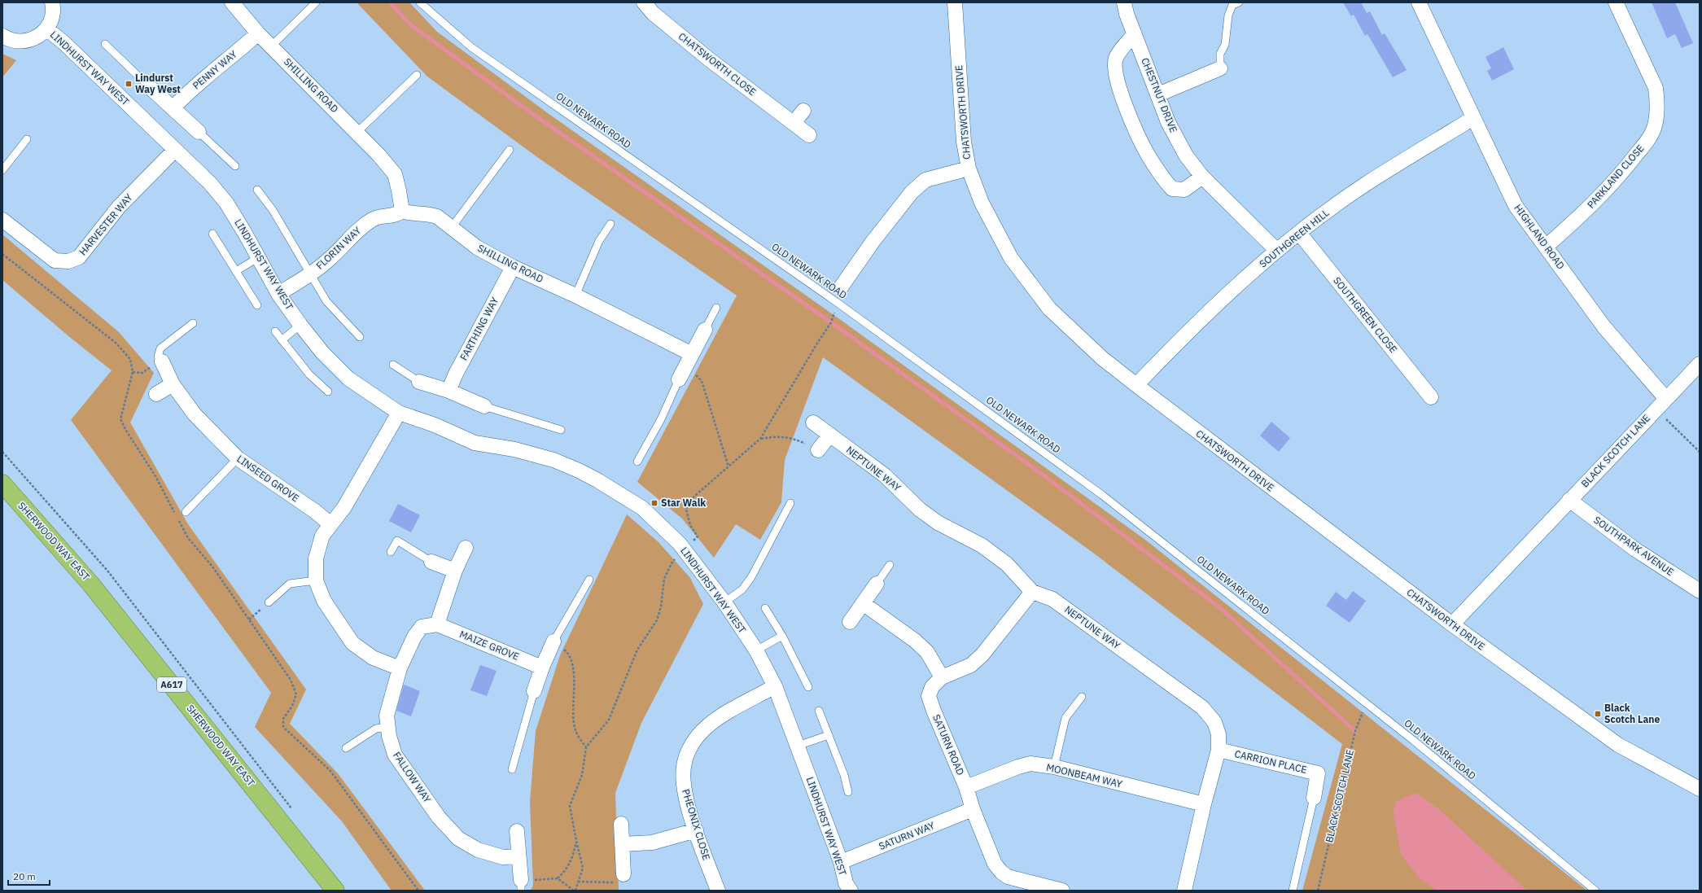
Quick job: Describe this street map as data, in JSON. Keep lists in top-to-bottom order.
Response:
{
  "streets": {
    "highway": ["SHERWOOD WAY EAST", "A617"],
    "street": [
      "CHATSWORTH CLOSE",
      "LINDHURST WAY WEST",
      "PENNY WAY",
      "SHILLING ROAD",
      "CHESTNUT DRIVE",
      "CHATSWORTH DRIVE",
      "PARKLAND CLOSE",
      "HARVESTER WAY",
      "HIGHLAND ROAD",
      "SOUTHGREEN HILL",
      "FLORIN WAY",
      "SOUTHGREEN CLOSE",
      "FARTHING WAY",
      "BLACK SCOTCH LANE",
      "NEPTUNE WAY",
      "LINSEED GROVE",
      "SOUTHPARK AVENUE",
      "MAIZE GROVE",
      "SATURN ROAD",
      "CARRION PLACE",
      "MOONBEAM WAY",
      "FALLOW WAY",
      "PHEONIX CLOSE",
      "SATURN WAY"
    ],
    "lane": ["OLD NEWARK ROAD"]
  },
  "crossings": [
    ["LINDHURST WAY WEST", "HARVESTER WAY"],
    ["LINDHURST WAY WEST", "FLORIN WAY"],
    ["LINDHURST WAY WEST", "PHEONIX CLOSE"],
    ["LINDHURST WAY WEST", "SATURN WAY"],
    ["PENNY WAY", "SHILLING ROAD"],
    ["SHILLING ROAD", "FLORIN WAY"],
    ["SHILLING ROAD", "FARTHING WAY"],
    ["CHESTNUT DRIVE", "SOUTHGREEN HILL"],
    ["CHATSWORTH DRIVE", "SOUTHGREEN HILL"],
    ["CHATSWORTH DRIVE", "BLACK SCOTCH LANE"],
    ["OLD NEWARK ROAD", "BLACK SCOTCH LANE"],
    ["PARKLAND CLOSE", "HIGHLAND ROAD"],
    ["HIGHLAND ROAD", "SOUTHGREEN HILL"],
    ["HIGHLAND ROAD", "BLACK SCOTCH LANE"],
    ["SOUTHGREEN HILL", "SOUTHGREEN CLOSE"],
    ["BLACK SCOTCH LANE", "SOUTHPARK AVENUE"],
    ["NEPTUNE WAY", "SATURN ROAD"],
    ["NEPTUNE WAY", "CARRION PLACE"],
    ["NEPTUNE WAY", "MOONBEAM WAY"],
    ["MAIZE GROVE", "FALLOW WAY"],
    ["SATURN ROAD", "MOONBEAM WAY"],
    ["SATURN ROAD", "SATURN WAY"]
  ],
  "places": {
    "transit": ["Lindurst Way West", "Star Walk", "Black Scotch Lane"]
  },
  "scale_bar": "20 m"
}
